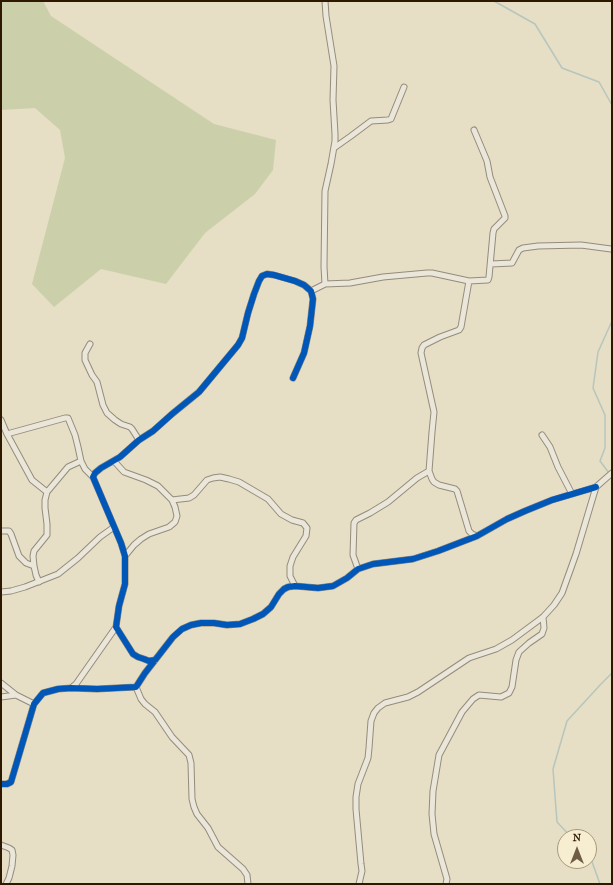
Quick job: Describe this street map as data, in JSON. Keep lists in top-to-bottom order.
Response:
{
  "north": "top"
}
